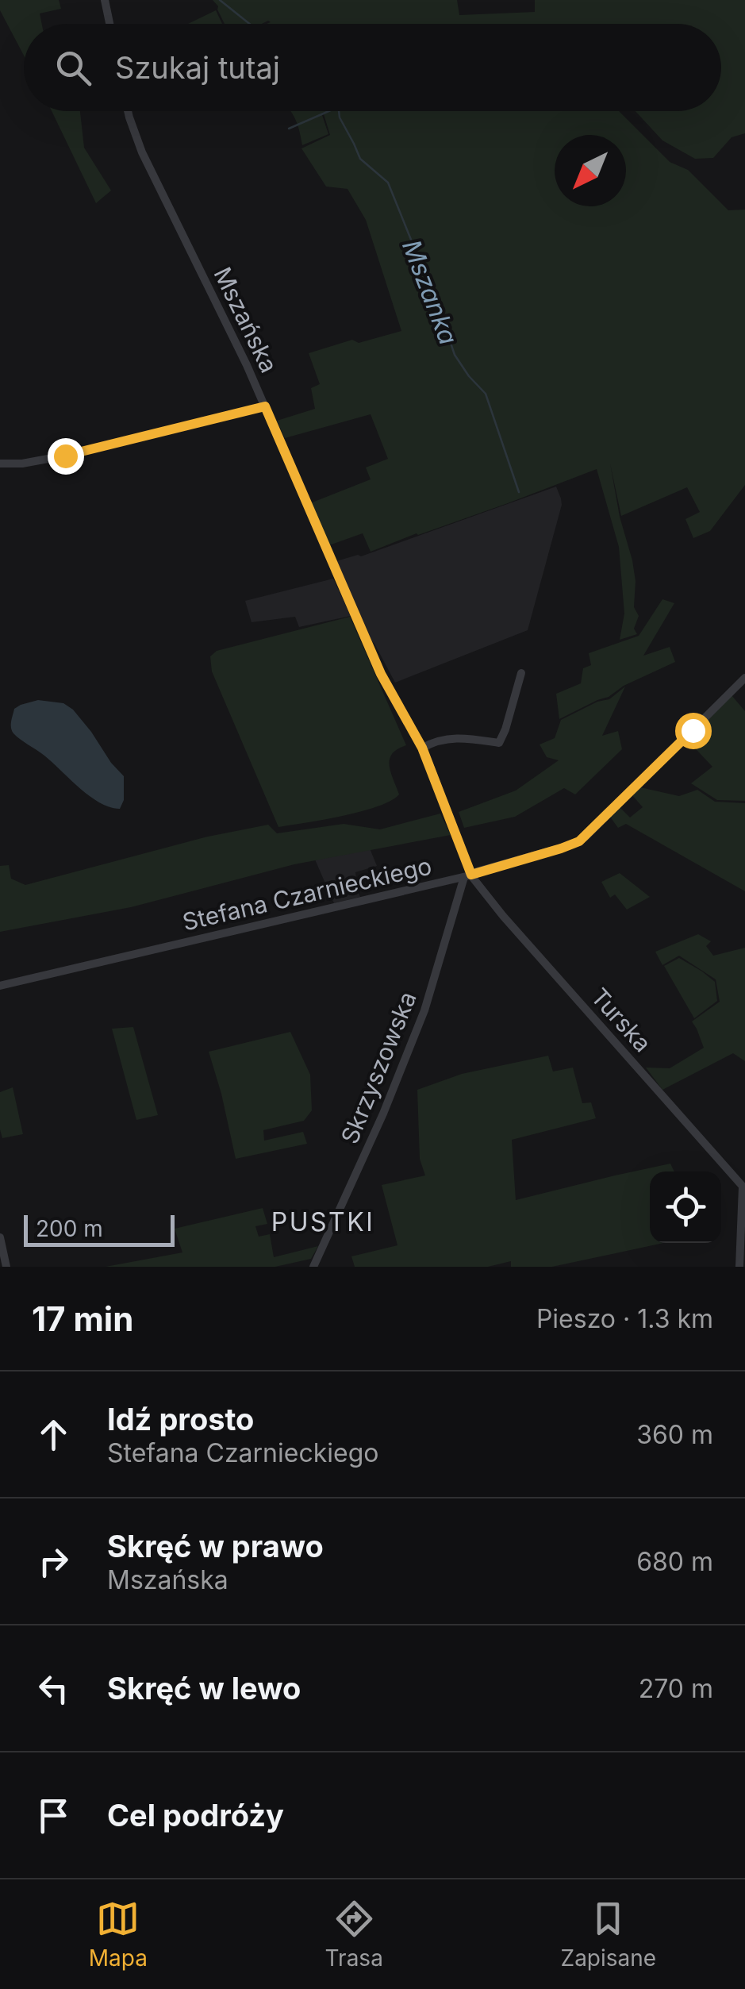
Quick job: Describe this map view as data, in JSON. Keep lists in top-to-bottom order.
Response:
{
  "streets": {
    "street": [
      "Mszańska",
      "Stefana Czarnieckiego",
      "Turska",
      "Skrzyszowska"
    ]
  },
  "crossings": [
    ["Mszańska", "Turska"],
    ["Stefana Czarnieckiego", "Turska"],
    ["Stefana Czarnieckiego", "Skrzyszowska"],
    ["Turska", "Skrzyszowska"]
  ],
  "districts": ["PUSTKI"],
  "water": ["Mszanka"],
  "scale_bar": "200 m",
  "north": "bottom left",
  "page": {
    "search": "Szukaj tutaj",
    "scale": "200 m",
    "heading": ["17 min", "Pieszo · 1.3 km"],
    "list": [
      ["Idź prosto", "Stefana Czarnieckiego", "360 m"],
      ["Skręć w prawo", "Mszańska", "680 m"],
      ["Skręć w lewo", "270 m"],
      "Cel podróży"
    ],
    "nav": ["Mapa", "Trasa", "Zapisane"]
  }
}
